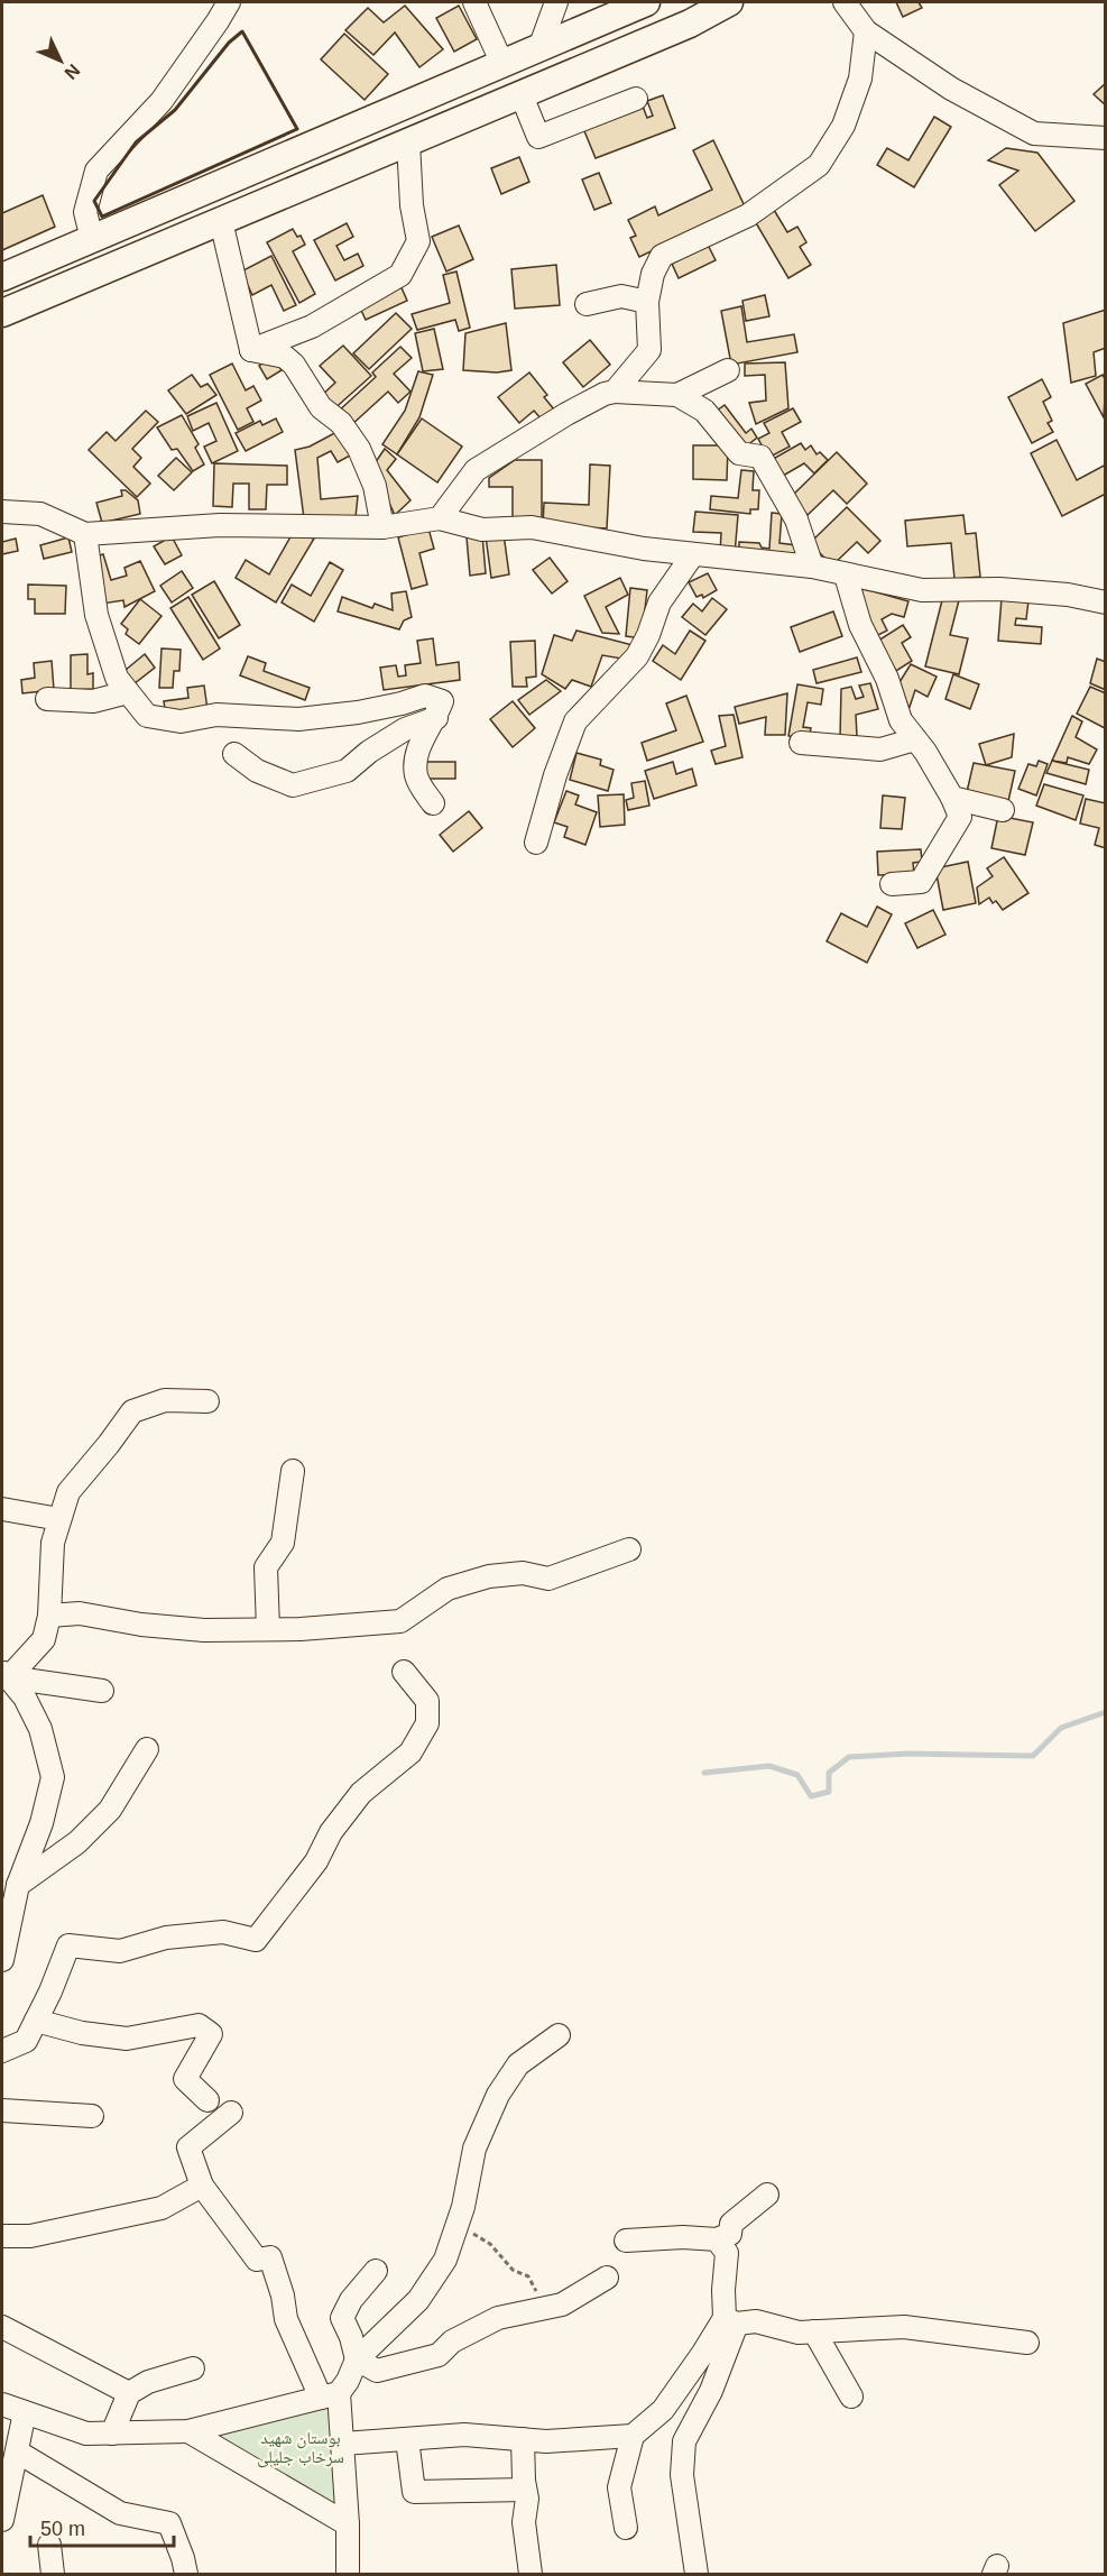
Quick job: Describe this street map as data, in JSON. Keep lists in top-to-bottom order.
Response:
{
  "parks": ["بوستان شهید سرخاب جلیلی"],
  "scale_bar": "50 m",
  "north": "bottom right"
}
